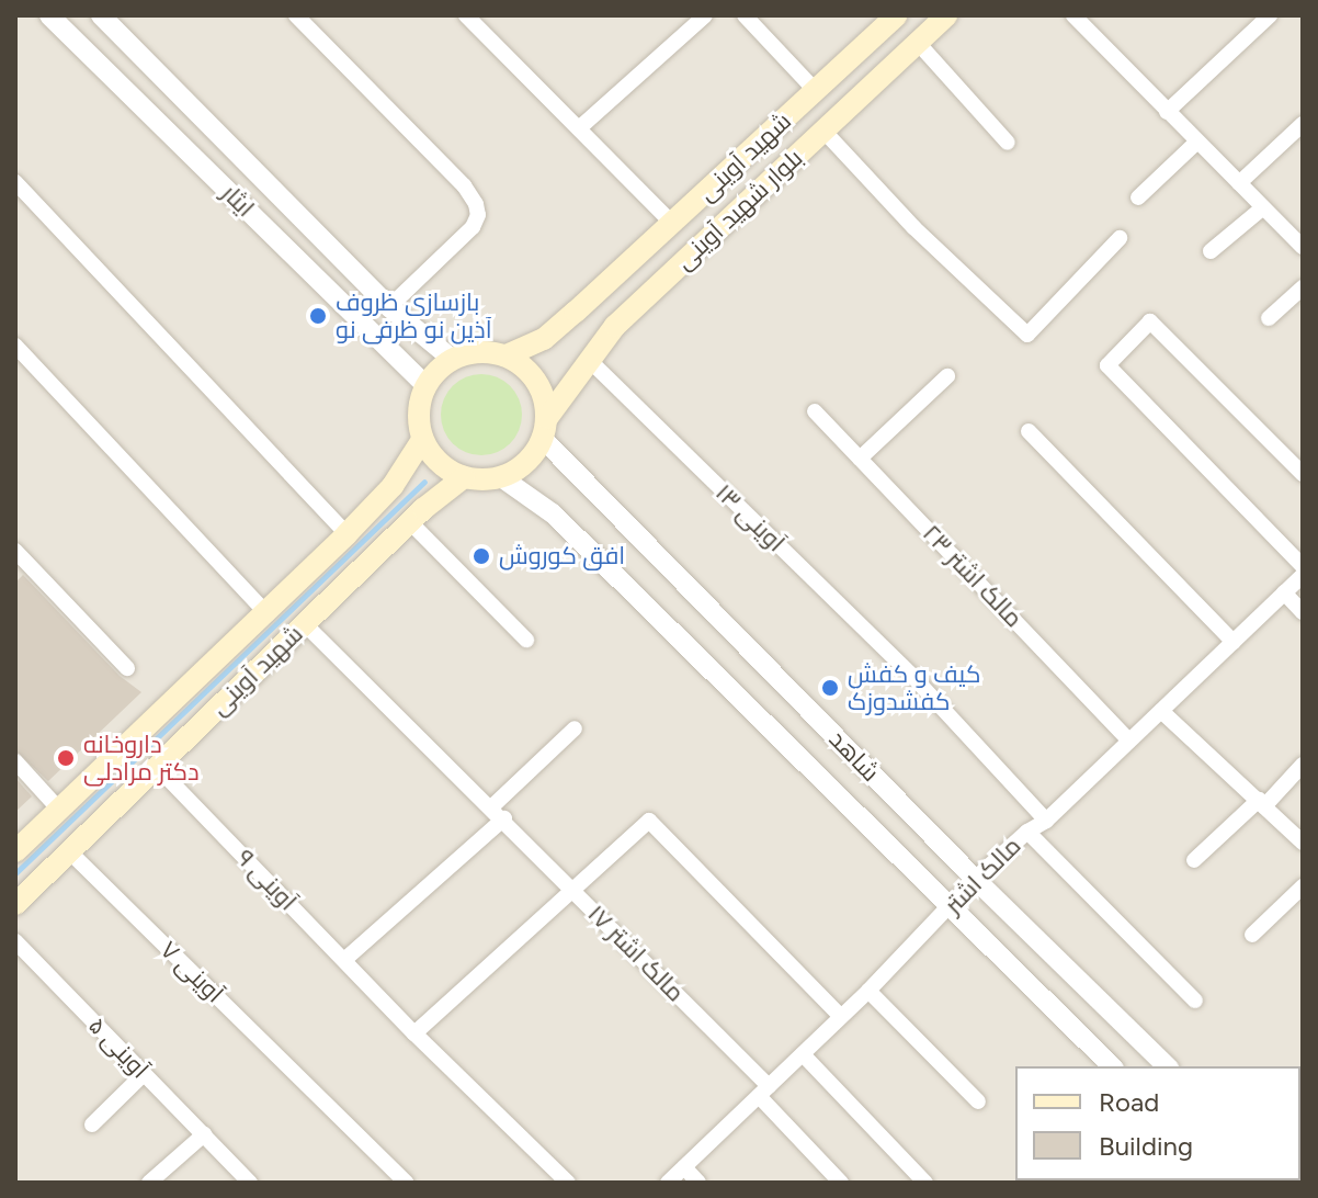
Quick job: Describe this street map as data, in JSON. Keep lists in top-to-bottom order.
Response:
{
  "streets": {
    "main road": ["شهید آوینی", "بلوار شهید آوینی"],
    "street": [
      "ایثار",
      "آوینی ۱۳",
      "مالک اشتر ۲۳",
      "شاهد",
      "مالک اشتر",
      "۹ آوینی",
      "مالک اشتر ۱۷",
      "۷ آوینی",
      "۵ آوینی"
    ]
  },
  "crossings": [
    ["شهید آوینی", "ایثار"],
    ["شهید آوینی", "بلوار شهید آوینی"],
    ["شهید آوینی", "شاهد"],
    ["شهید آوینی", "۹ آوینی"],
    ["شهید آوینی", "مالک اشتر ۱۷"],
    ["شهید آوینی", "۷ آوینی"],
    ["ایثار", "بلوار شهید آوینی"],
    ["ایثار", "شاهد"],
    ["بلوار شهید آوینی", "آوینی ۱۳"],
    ["بلوار شهید آوینی", "شاهد"],
    ["آوینی ۱۳", "مالک اشتر"],
    ["مالک اشتر ۲۳", "مالک اشتر"],
    ["شاهد", "مالک اشتر"],
    ["مالک اشتر", "مالک اشتر ۱۷"]
  ],
  "places": [
    "بازسازی ظروف آذین نو ظرفی نو",
    "افق کوروش",
    "کیف و کفش کفشدوزک",
    "داروخانه دکتر مرادلی"
  ],
  "legend": ["Road", "Building"]
}
